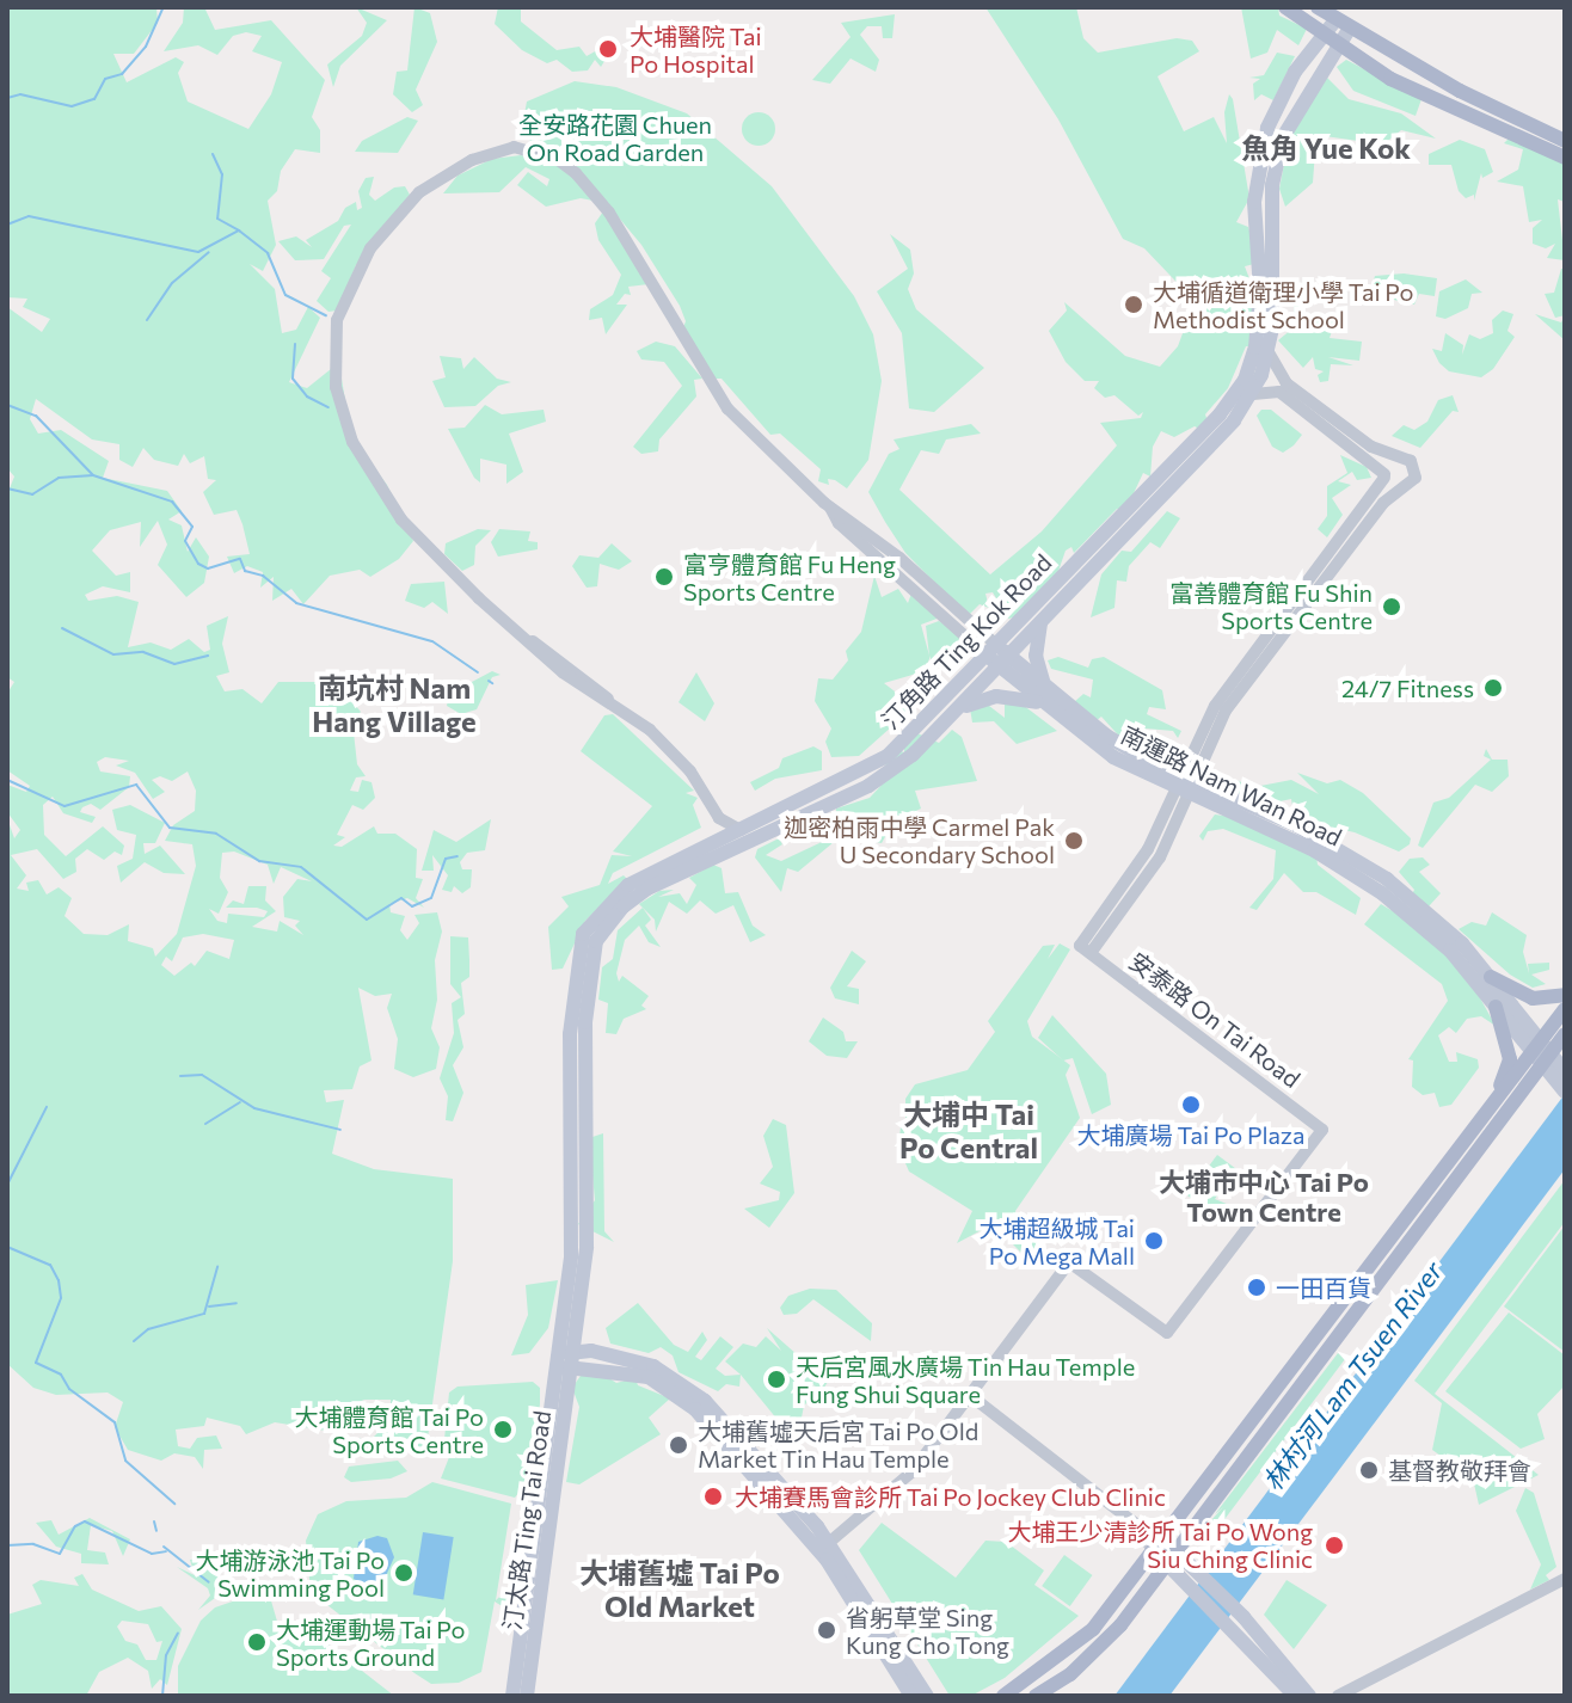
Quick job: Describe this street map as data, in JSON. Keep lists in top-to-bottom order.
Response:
{
  "streets": {
    "main road": ["汀角路 Ting Kok Road", "南運路 Nam Wan Road", "汀太路 Ting Tai Road"],
    "street": ["安泰路 On Tai Road"]
  },
  "crossings": [
    ["汀角路 Ting Kok Road", "南運路 Nam Wan Road"],
    ["汀角路 Ting Kok Road", "汀太路 Ting Tai Road"],
    ["南運路 Nam Wan Road", "安泰路 On Tai Road"]
  ],
  "districts": [
    "魚角 Yue Kok",
    "南坑村 Nam Hang Village",
    "大埔中 Tai Po Central",
    "大埔市中心 Tai Po Town Centre",
    "大埔舊墟 Tai Po Old Market"
  ],
  "water": ["林村河 Lam Tsuen River"],
  "parks": ["全安路花園 Chuen On Road Garden"],
  "places": [
    "大埔醫院 Tai Po Hospital",
    "大埔循道衛理小學 Tai Po Methodist School",
    "富亨體育館 Fu Heng Sports Centre",
    "富善體育館 Fu Shin Sports Centre",
    "24/7 Fitness",
    "迦密柏雨中學 Carmel Pak U Secondary School",
    "大埔廣場 Tai Po Plaza",
    "大埔超級城 Tai Po Mega Mall",
    "一田百貨",
    "天后宮風水廣場 Tin Hau Temple Fung Shui Square",
    "大埔體育館 Tai Po Sports Centre",
    "大埔舊墟天后宮 Tai Po Old Market Tin Hau Temple",
    "基督教敬拜會",
    "大埔賽馬會診所 Tai Po Jockey Club Clinic",
    "大埔王少清診所 Tai Po Wong Siu Ching Clinic",
    "大埔游泳池 Tai Po Swimming Pool",
    "省躬草堂 Sing Kung Cho Tong",
    "大埔運動場 Tai Po Sports Ground"
  ]
}
